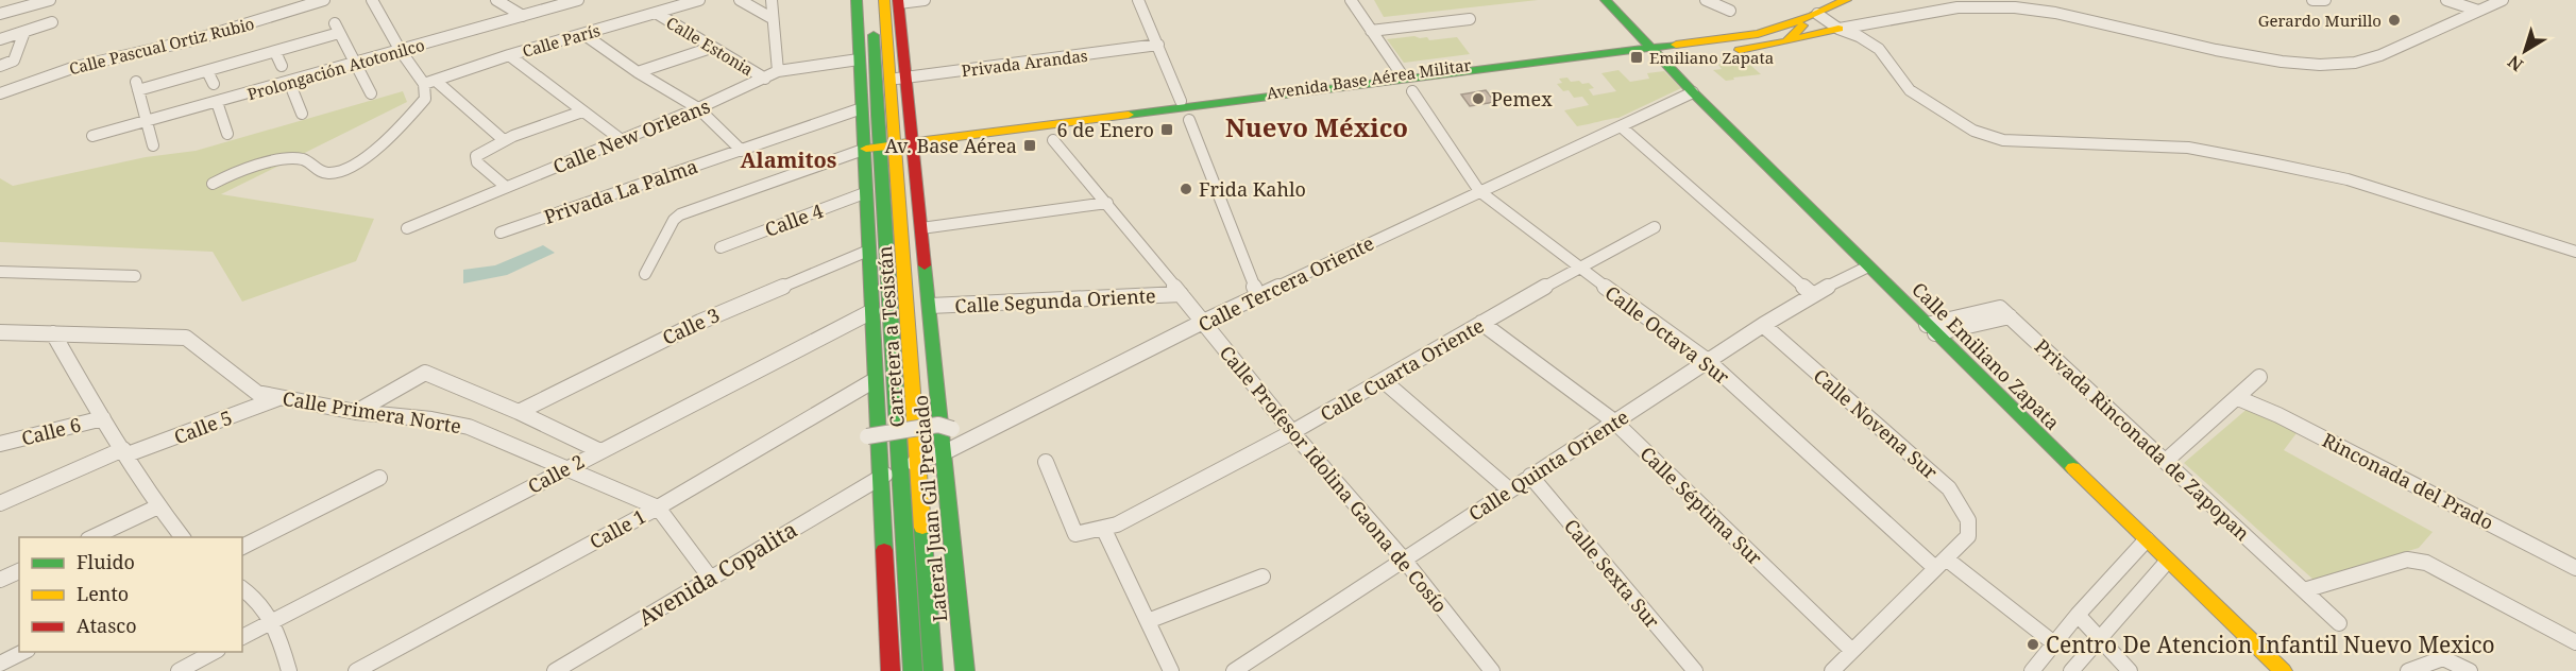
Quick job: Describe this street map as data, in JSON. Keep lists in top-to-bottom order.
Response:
{
  "streets": {
    "main road": [
      "Avenida Base Aérea Militar",
      "Carretera a Tesistán",
      "Calle Emiliano Zapata",
      "Lateral Juan Gil Preciado"
    ],
    "street": [
      "Calle París",
      "Calle Pascual Ortiz Rubio",
      "Calle Estonia",
      "Privada Arandas",
      "Prolongación Atotonilco",
      "Calle New Orleans",
      "Privada La Palma",
      "Calle 4",
      "Calle Tercera Oriente",
      "Calle Segunda Oriente",
      "Calle 3",
      "Calle Octava Sur",
      "Calle Cuarta Oriente",
      "Calle Primera Norte",
      "Calle Novena Sur",
      "Calle 5",
      "Calle 6",
      "Privada Rinconada de Zapopan",
      "Calle Quinta Oriente",
      "Calle 2",
      "Calle Profesor Idolina Gaona de Cosío",
      "Rinconada del Prado",
      "Calle Séptima Sur",
      "Calle 1",
      "Avenida Copalita",
      "Calle Sexta Sur"
    ]
  },
  "crossings": [
    ["Calle París", "Calle Estonia"],
    ["Calle Estonia", "Calle New Orleans"],
    ["Privada Arandas", "Carretera a Tesistán"],
    ["Privada Arandas", "Lateral Juan Gil Preciado"],
    ["Avenida Base Aérea Militar", "Calle Octava Sur"],
    ["Avenida Base Aérea Militar", "Carretera a Tesistán"],
    ["Avenida Base Aérea Militar", "Calle Emiliano Zapata"],
    ["Avenida Base Aérea Militar", "Calle Profesor Idolina Gaona de Cosío"],
    ["Avenida Base Aérea Militar", "Lateral Juan Gil Preciado"],
    ["Calle Tercera Oriente", "Calle Octava Sur"],
    ["Calle Tercera Oriente", "Carretera a Tesistán"],
    ["Calle Tercera Oriente", "Calle Emiliano Zapata"],
    ["Calle Tercera Oriente", "Calle Profesor Idolina Gaona de Cosío"],
    ["Calle Tercera Oriente", "Lateral Juan Gil Preciado"],
    ["Calle Tercera Oriente", "Avenida Copalita"],
    ["Calle Segunda Oriente", "Calle Profesor Idolina Gaona de Cosío"],
    ["Calle Segunda Oriente", "Lateral Juan Gil Preciado"],
    ["Calle Octava Sur", "Calle Cuarta Oriente"],
    ["Calle Octava Sur", "Calle Novena Sur"],
    ["Calle Octava Sur", "Calle Quinta Oriente"],
    ["Carretera a Tesistán", "Lateral Juan Gil Preciado"],
    ["Calle Emiliano Zapata", "Privada Rinconada de Zapopan"],
    ["Calle Emiliano Zapata", "Calle Quinta Oriente"],
    ["Calle Cuarta Oriente", "Calle Profesor Idolina Gaona de Cosío"],
    ["Calle Cuarta Oriente", "Calle Séptima Sur"],
    ["Calle Primera Norte", "Calle 5"],
    ["Calle Primera Norte", "Calle 2"],
    ["Calle Primera Norte", "Calle 1"],
    ["Calle Novena Sur", "Calle Quinta Oriente"],
    ["Calle Quinta Oriente", "Calle Profesor Idolina Gaona de Cosío"],
    ["Calle Quinta Oriente", "Calle Séptima Sur"],
    ["Calle Quinta Oriente", "Calle Sexta Sur"]
  ],
  "districts": ["Nuevo México", "Alamitos"],
  "places": {
    "other": [
      "Gerardo Murillo",
      "Pemex",
      "Frida Kahlo",
      "Centro De Atencion Infantil Nuevo Mexico"
    ],
    "transit": ["Emiliano Zapata", "6 de Enero", "Av. Base Aérea"]
  },
  "legend": ["Fluido", "Lento", "Atasco"],
  "north": "bottom left"
}
